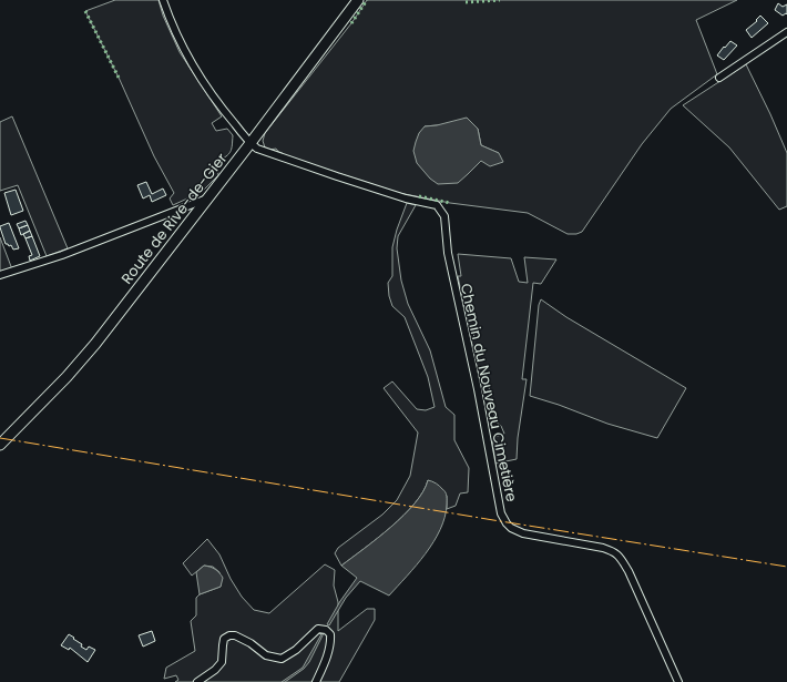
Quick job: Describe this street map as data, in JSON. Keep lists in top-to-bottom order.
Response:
{
  "streets": {
    "main road": ["Route de Rive-de-Gier"],
    "street": ["Chemin du Nouveau Cimetière"]
  },
  "crossings": [
    ["Route de Rive-de-Gier", "Chemin du Nouveau Cimetière"]
  ]
}
